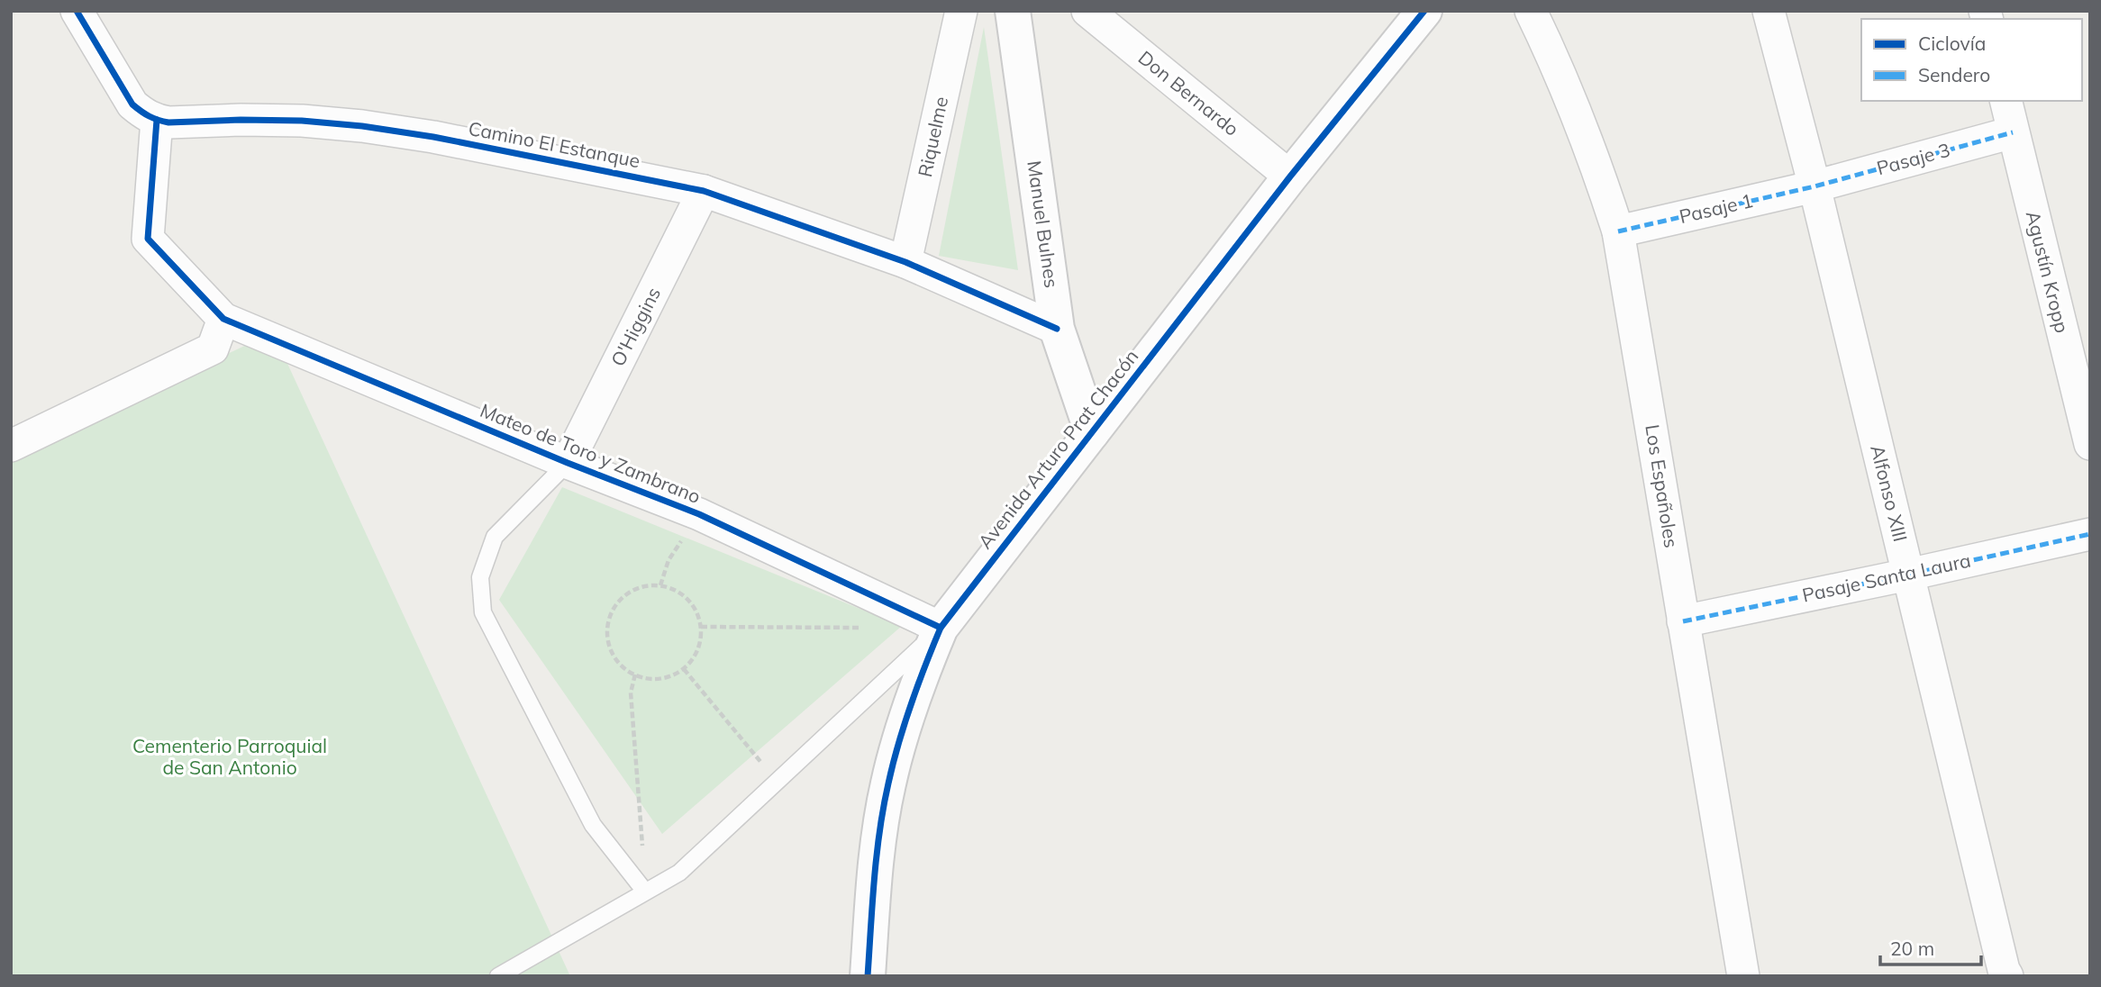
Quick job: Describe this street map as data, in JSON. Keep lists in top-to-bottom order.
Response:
{
  "streets": {
    "street": [
      "Don Bernardo",
      "Riquelme",
      "Camino El Estanque",
      "Pasaje 3",
      "Pasaje 1",
      "Manuel Bulnes",
      "Agustín Kropp",
      "O'Higgins",
      "Avenida Arturo Prat Chacón",
      "Mateo de Toro y Zambrano",
      "Los Españoles",
      "Alfonso XIII",
      "Pasaje Santa Laura"
    ]
  },
  "crossings": [
    ["Don Bernardo", "Avenida Arturo Prat Chacón"],
    ["Riquelme", "Camino El Estanque"],
    ["Camino El Estanque", "Manuel Bulnes"],
    ["Camino El Estanque", "O'Higgins"],
    ["Pasaje 3", "Pasaje 1"],
    ["Pasaje 3", "Agustín Kropp"],
    ["Pasaje 3", "Alfonso XIII"],
    ["Pasaje 1", "Los Españoles"],
    ["Pasaje 1", "Alfonso XIII"],
    ["Manuel Bulnes", "Avenida Arturo Prat Chacón"],
    ["O'Higgins", "Mateo de Toro y Zambrano"],
    ["Avenida Arturo Prat Chacón", "Mateo de Toro y Zambrano"],
    ["Los Españoles", "Pasaje Santa Laura"],
    ["Alfonso XIII", "Pasaje Santa Laura"]
  ],
  "parks": ["Cementerio Parroquial de San Antonio"],
  "legend": ["Ciclovía", "Sendero"],
  "scale_bar": "20 m"
}
